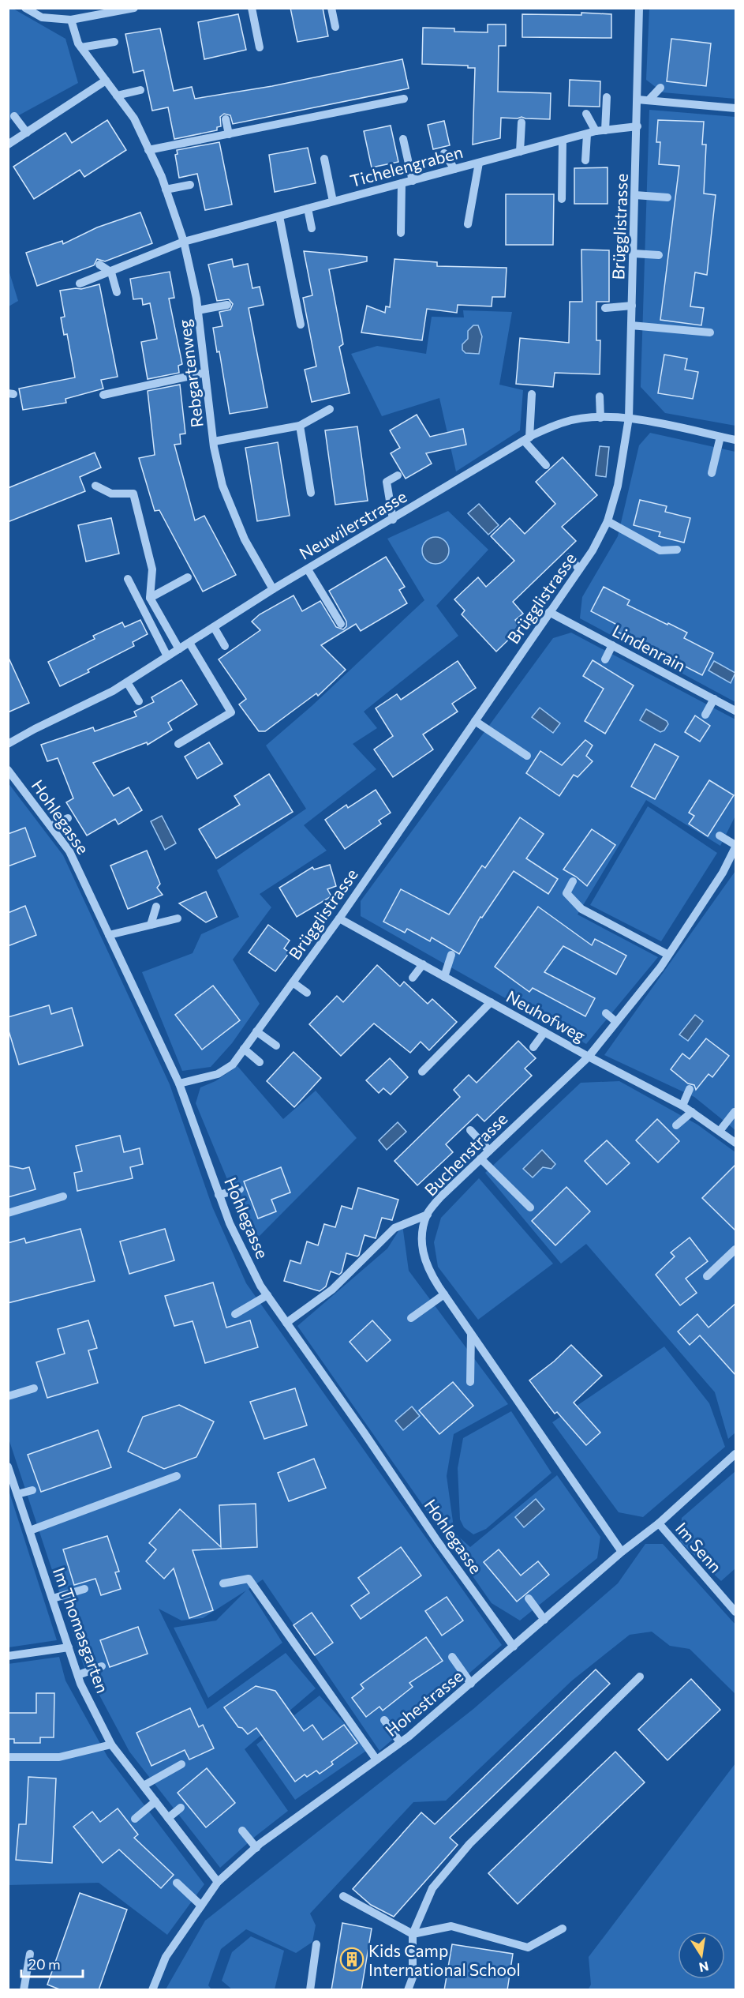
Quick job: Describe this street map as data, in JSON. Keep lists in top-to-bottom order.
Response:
{
  "streets": {
    "street": [
      "Tichelengraben",
      "Brügglistrasse",
      "Rebgartenweg",
      "Neuwilerstrasse",
      "Lindenrain",
      "Hohlegasse",
      "Neuhofweg",
      "Buchenstrasse",
      "Im Senn",
      "Im Thomasgarten",
      "Hohestrasse"
    ]
  },
  "crossings": [
    ["Tichelengraben", "Brügglistrasse"],
    ["Tichelengraben", "Rebgartenweg"],
    ["Brügglistrasse", "Neuwilerstrasse"],
    ["Brügglistrasse", "Lindenrain"],
    ["Brügglistrasse", "Hohlegasse"],
    ["Brügglistrasse", "Neuhofweg"],
    ["Rebgartenweg", "Neuwilerstrasse"],
    ["Hohlegasse", "Hohestrasse"],
    ["Neuhofweg", "Buchenstrasse"],
    ["Buchenstrasse", "Hohestrasse"],
    ["Im Senn", "Hohestrasse"],
    ["Im Thomasgarten", "Hohestrasse"]
  ],
  "places": {
    "building": ["Kids Camp International School"]
  },
  "scale_bar": "20 m",
  "north": "bottom"
}
